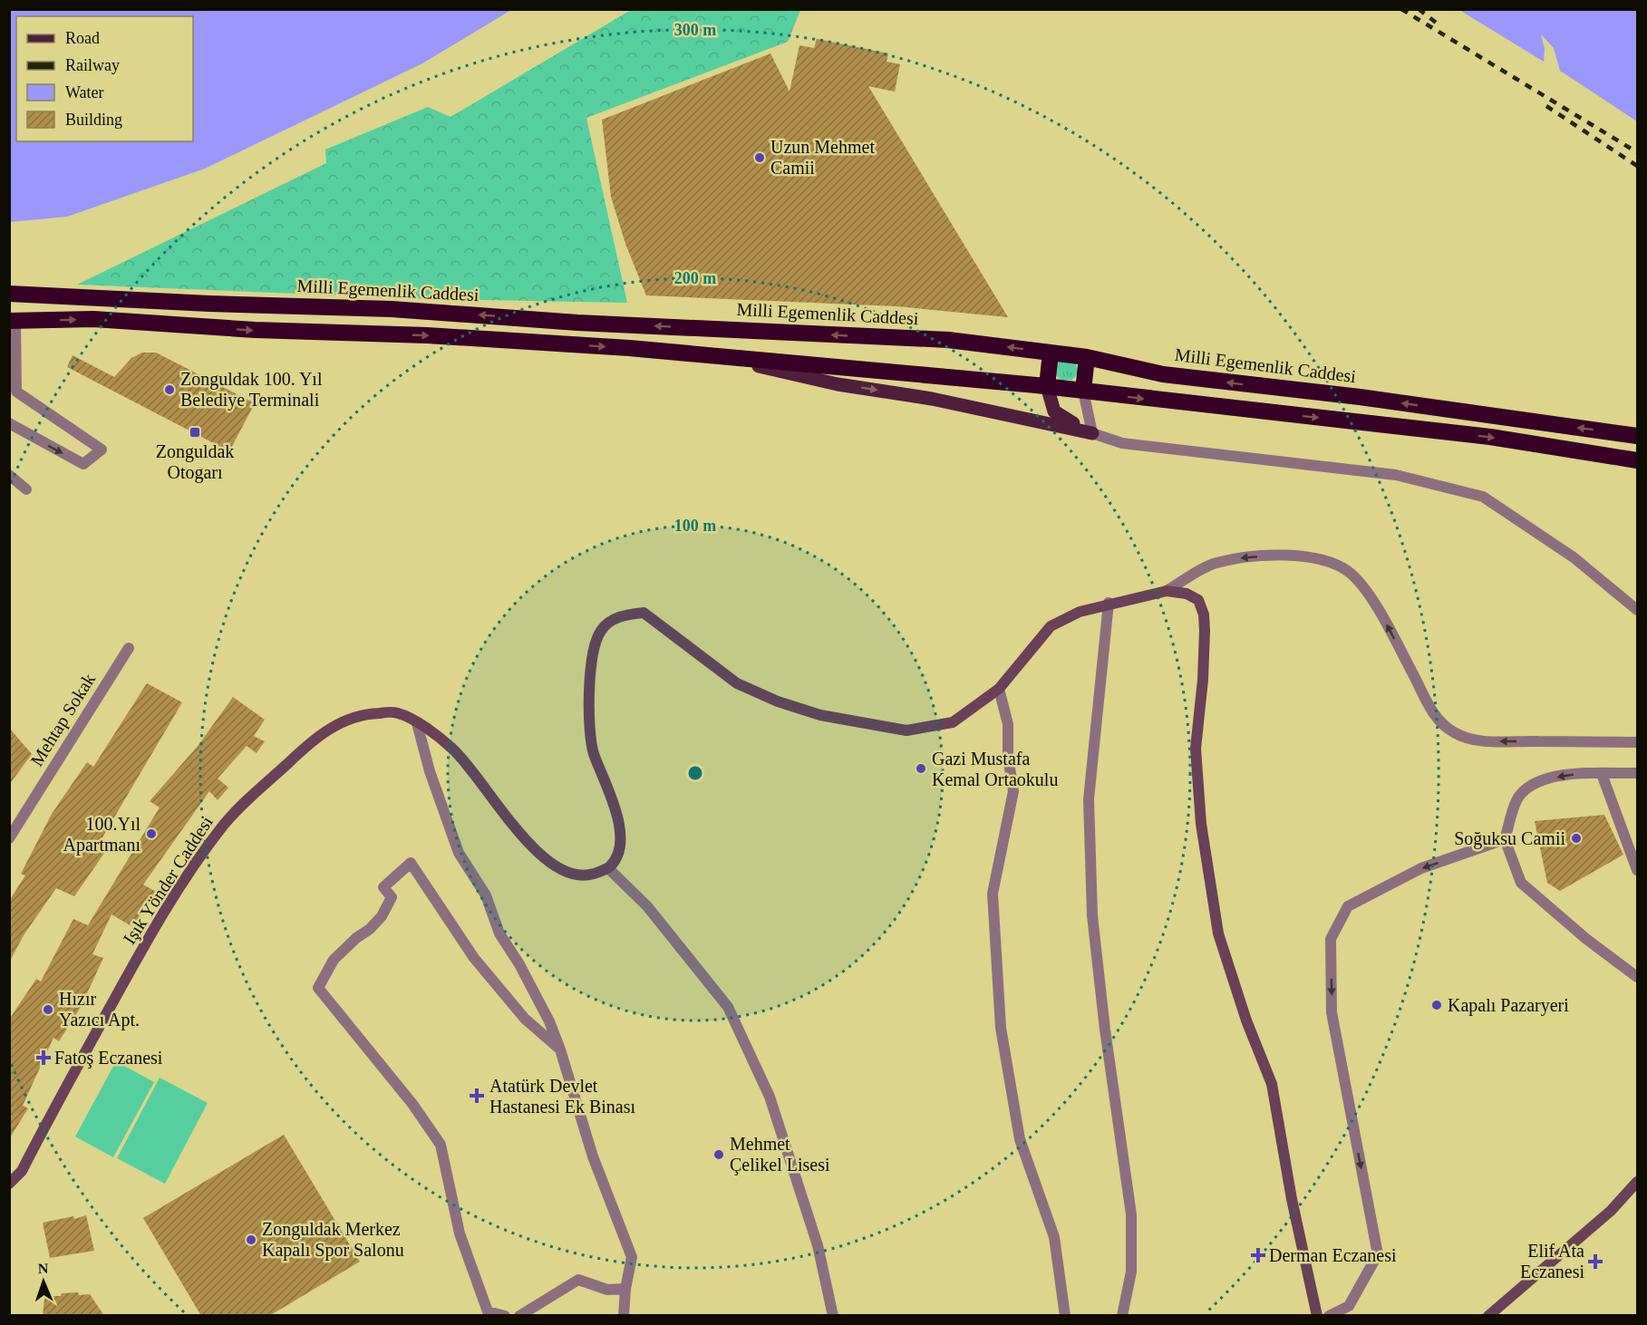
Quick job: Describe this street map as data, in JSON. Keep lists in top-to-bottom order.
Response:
{
  "streets": {
    "highway": ["Milli Egemenlik Caddesi"],
    "street": ["Mehtap Sokak", "Işık Yönder Caddesi"]
  },
  "places": {
    "other": [
      "Uzun Mehmet Camii",
      "Zonguldak 100. Yıl Belediye Terminali",
      "Gazi Mustafa Kemal Ortaokulu",
      "100.Yıl Apartmanı",
      "Soğuksu Camii",
      "Kapalı Pazaryeri",
      "Hızır Yazıcı Apt.",
      "Mehmet Çelikel Lisesi",
      "Zonguldak Merkez Kapalı Spor Salonu"
    ],
    "transit": ["Zonguldak Otogarı"],
    "health": [
      "Fatoş Eczanesi",
      "Atatürk Devlet Hastanesi Ek Binası",
      "Derman Eczanesi",
      "Elif Ata Eczanesi"
    ]
  },
  "legend": [
    "Road",
    "Railway",
    "Water",
    "Building"
  ],
  "north": "top",
  "rings": ["300 m", "200 m", "100 m"]
}
